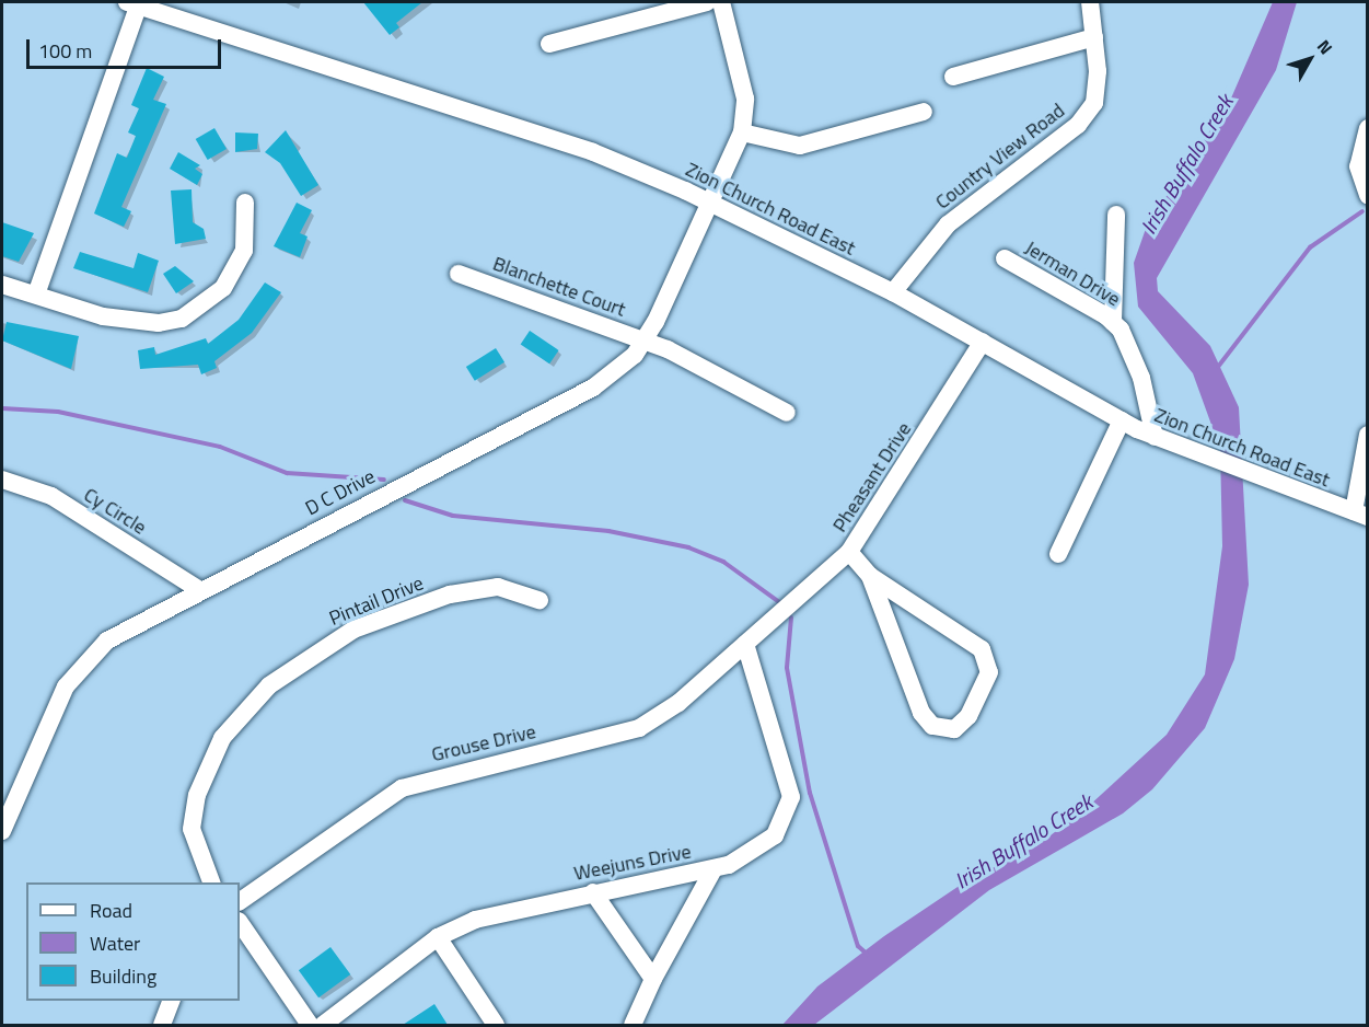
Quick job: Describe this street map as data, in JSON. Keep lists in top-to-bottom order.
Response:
{
  "streets": {
    "street": [
      "Country View Road",
      "Zion Church Road East",
      "Jerman Drive",
      "Blanchette Court",
      "Pheasant Drive",
      "D C Drive",
      "Cy Circle",
      "Pintail Drive",
      "Grouse Drive",
      "Weejuns Drive"
    ]
  },
  "crossings": [
    ["Country View Road", "Zion Church Road East"],
    ["Zion Church Road East", "Jerman Drive"],
    ["Zion Church Road East", "Pheasant Drive"],
    ["Zion Church Road East", "D C Drive"],
    ["Blanchette Court", "D C Drive"],
    ["Pheasant Drive", "Grouse Drive"],
    ["Pheasant Drive", "Weejuns Drive"],
    ["D C Drive", "Cy Circle"],
    ["Grouse Drive", "Weejuns Drive"]
  ],
  "water": ["Irish Buffalo Creek"],
  "legend": ["Road", "Water", "Building"],
  "scale_bar": "100 m",
  "north": "top right"
}
